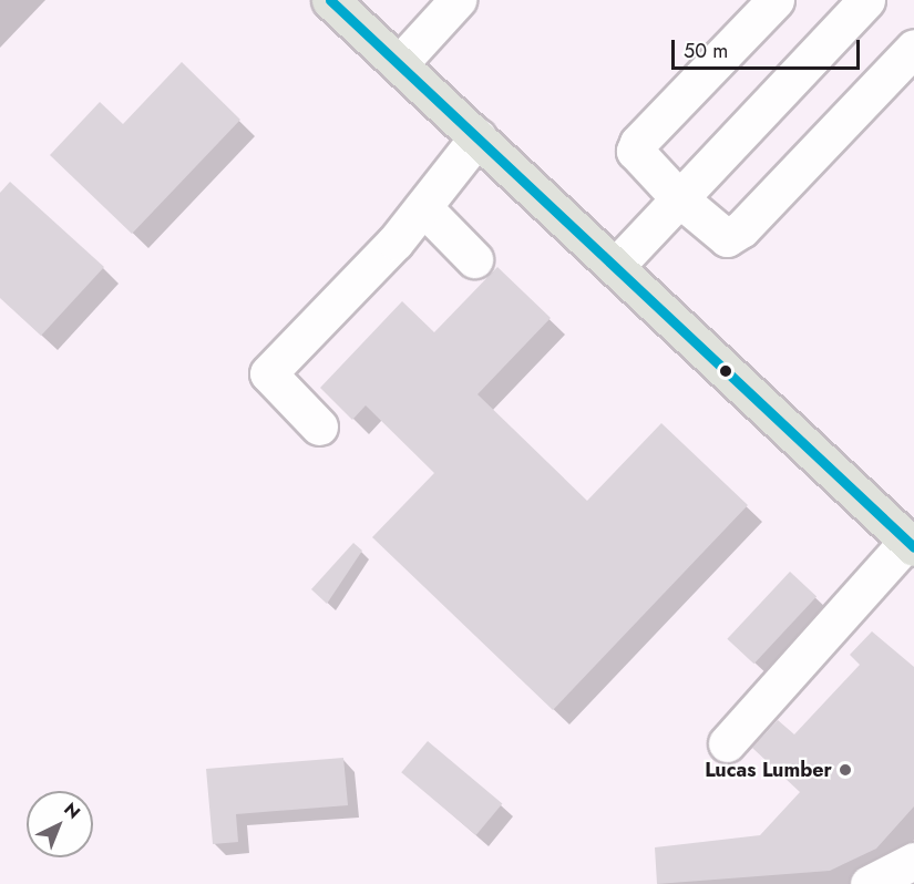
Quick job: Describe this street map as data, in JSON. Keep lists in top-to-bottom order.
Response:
{
  "places": ["Lucas Lumber"],
  "scale_bar": "50 m",
  "north": "top right"
}
